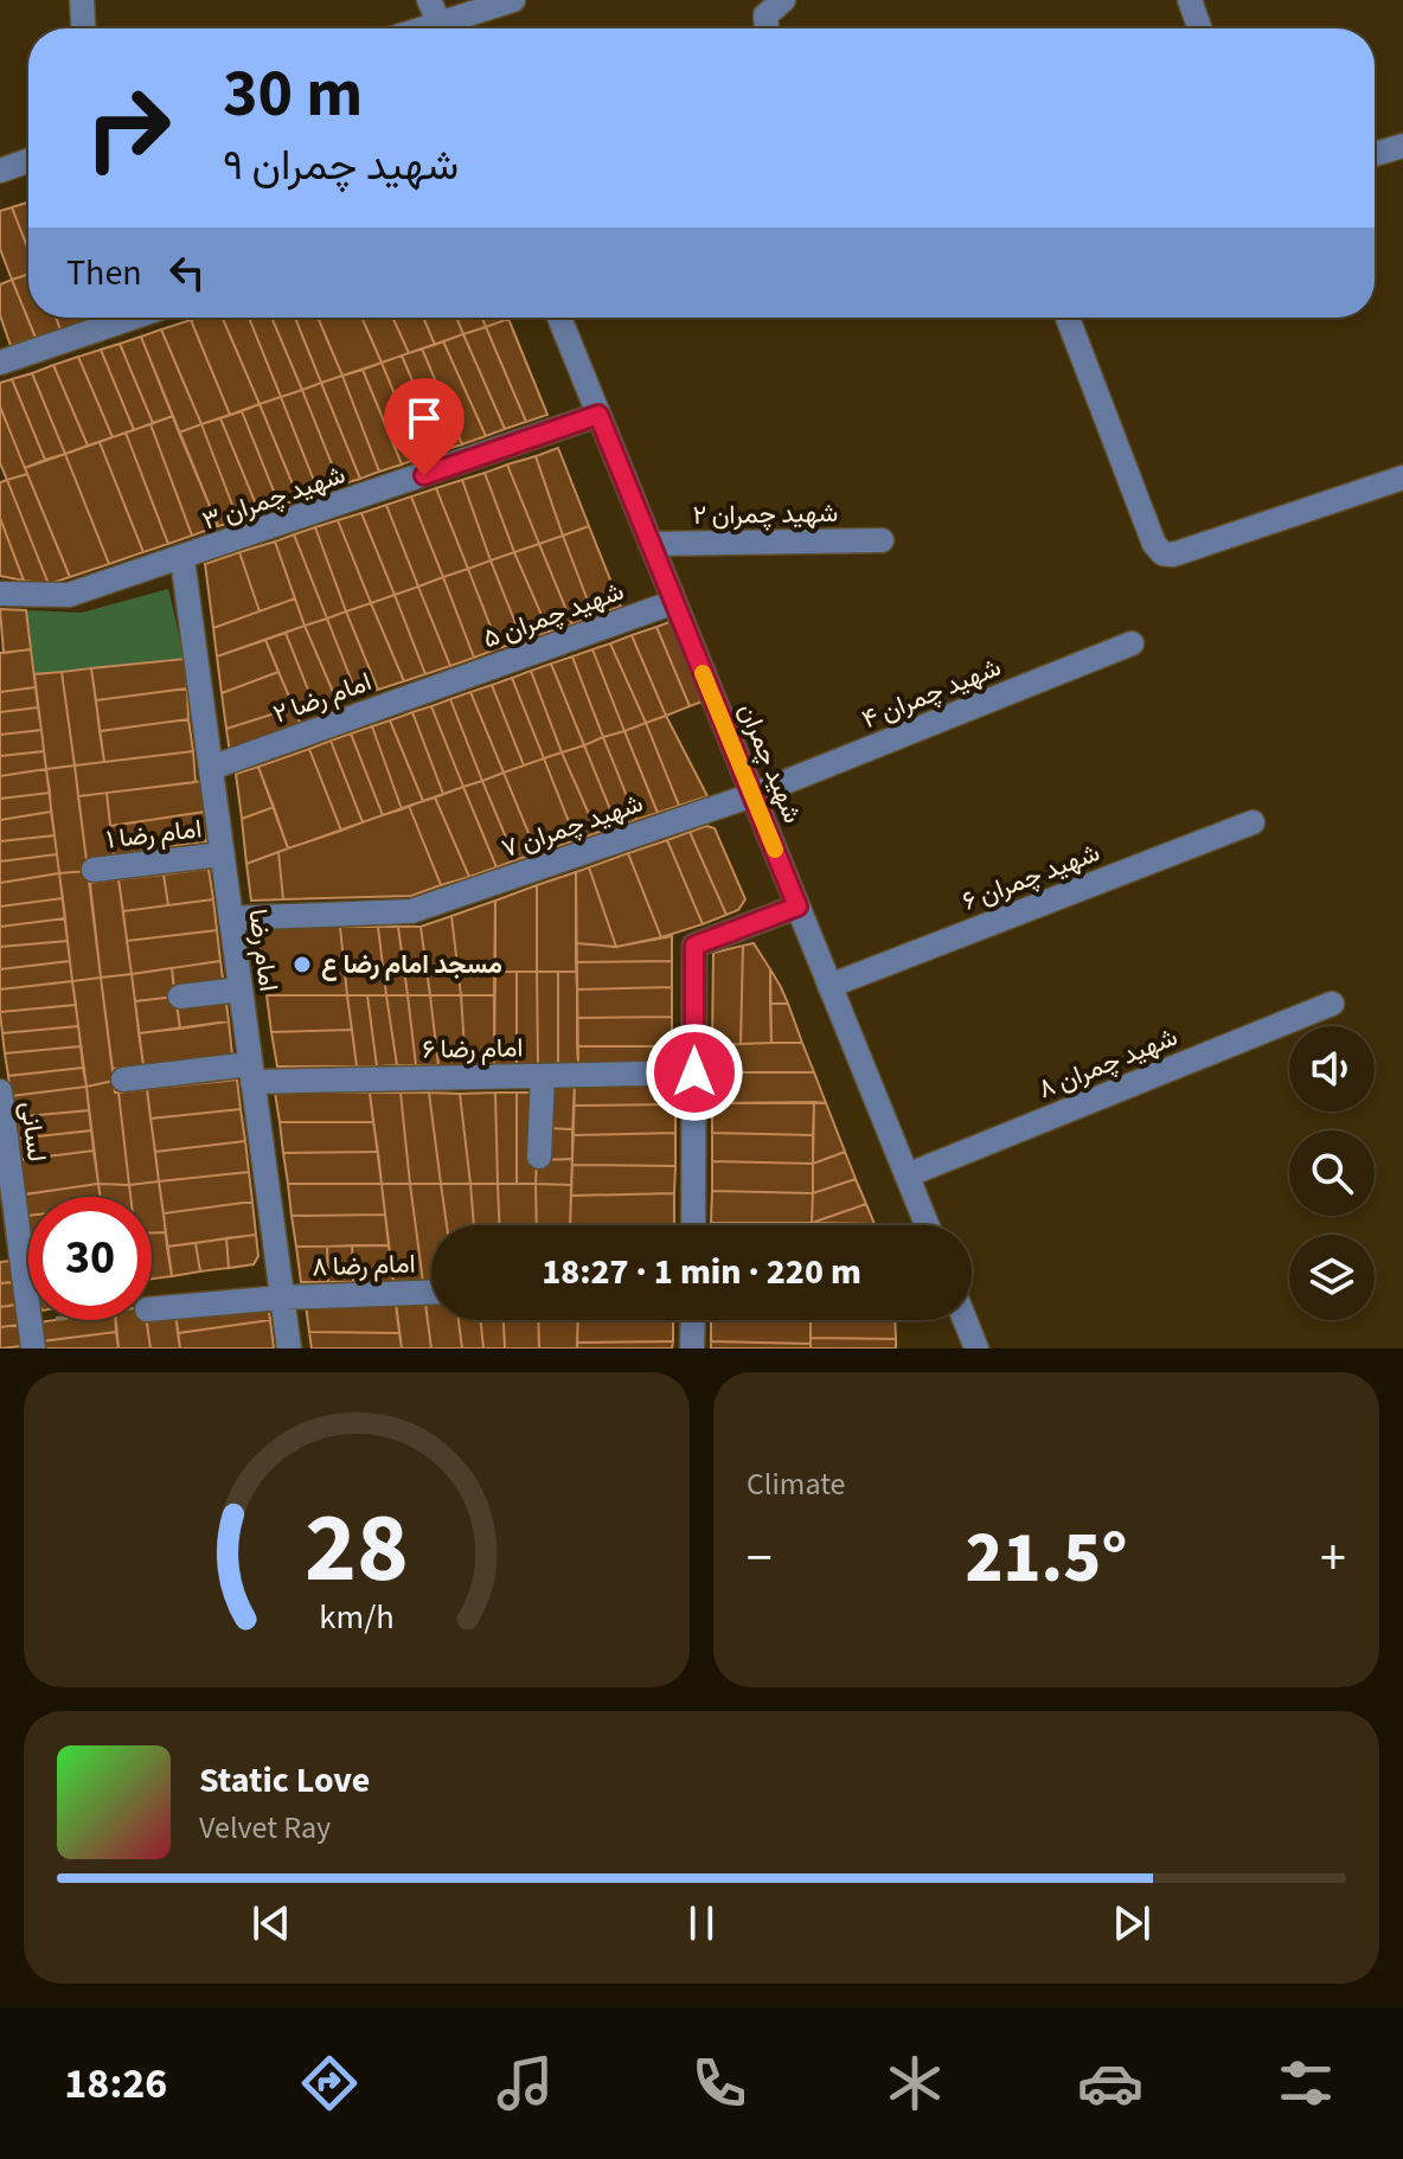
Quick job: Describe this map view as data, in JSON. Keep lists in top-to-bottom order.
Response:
{
  "streets": {
    "street": [
      "شهید چمران ۳",
      "شهید چمران ۲",
      "شهید چمران ۵",
      "شهید چمران ۴",
      "امام رضا ۲",
      "شهید چمران",
      "شهید چمران ۷",
      "امام رضا ۱",
      "شهید چمران ۶",
      "امام رضا",
      "امام رضا ۶",
      "شهید چمران ۸",
      "لسانی",
      "امام رضا ۸"
    ]
  },
  "crossings": [
    ["شهید چمران ۳", "شهید چمران"],
    ["شهید چمران ۳", "امام رضا"],
    ["شهید چمران ۲", "شهید چمران"],
    ["شهید چمران ۵", "امام رضا ۲"],
    ["شهید چمران ۵", "شهید چمران"],
    ["شهید چمران ۴", "شهید چمران"],
    ["شهید چمران ۴", "شهید چمران ۷"],
    ["امام رضا ۲", "امام رضا"],
    ["شهید چمران", "شهید چمران ۷"],
    ["شهید چمران", "شهید چمران ۶"],
    ["شهید چمران", "شهید چمران ۸"],
    ["شهید چمران ۷", "امام رضا"],
    ["امام رضا ۱", "امام رضا"],
    ["امام رضا", "امام رضا ۶"],
    ["امام رضا", "امام رضا ۸"]
  ],
  "places": ["مسجد امام رضا ع"],
  "page": {
    "turn": ["30 m", "شهید چمران ۹"],
    "then": "Then",
    "limit": "30",
    "trip": "18:27 · 1 min · 220 m",
    "tile": "Climate",
    "heat": ["−", "21.5°", "+"],
    "song": ["Static Love", "Velvet Ray"],
    "tabs": "18:26",
    "gauge": ["28", "km/h"]
  }
}
